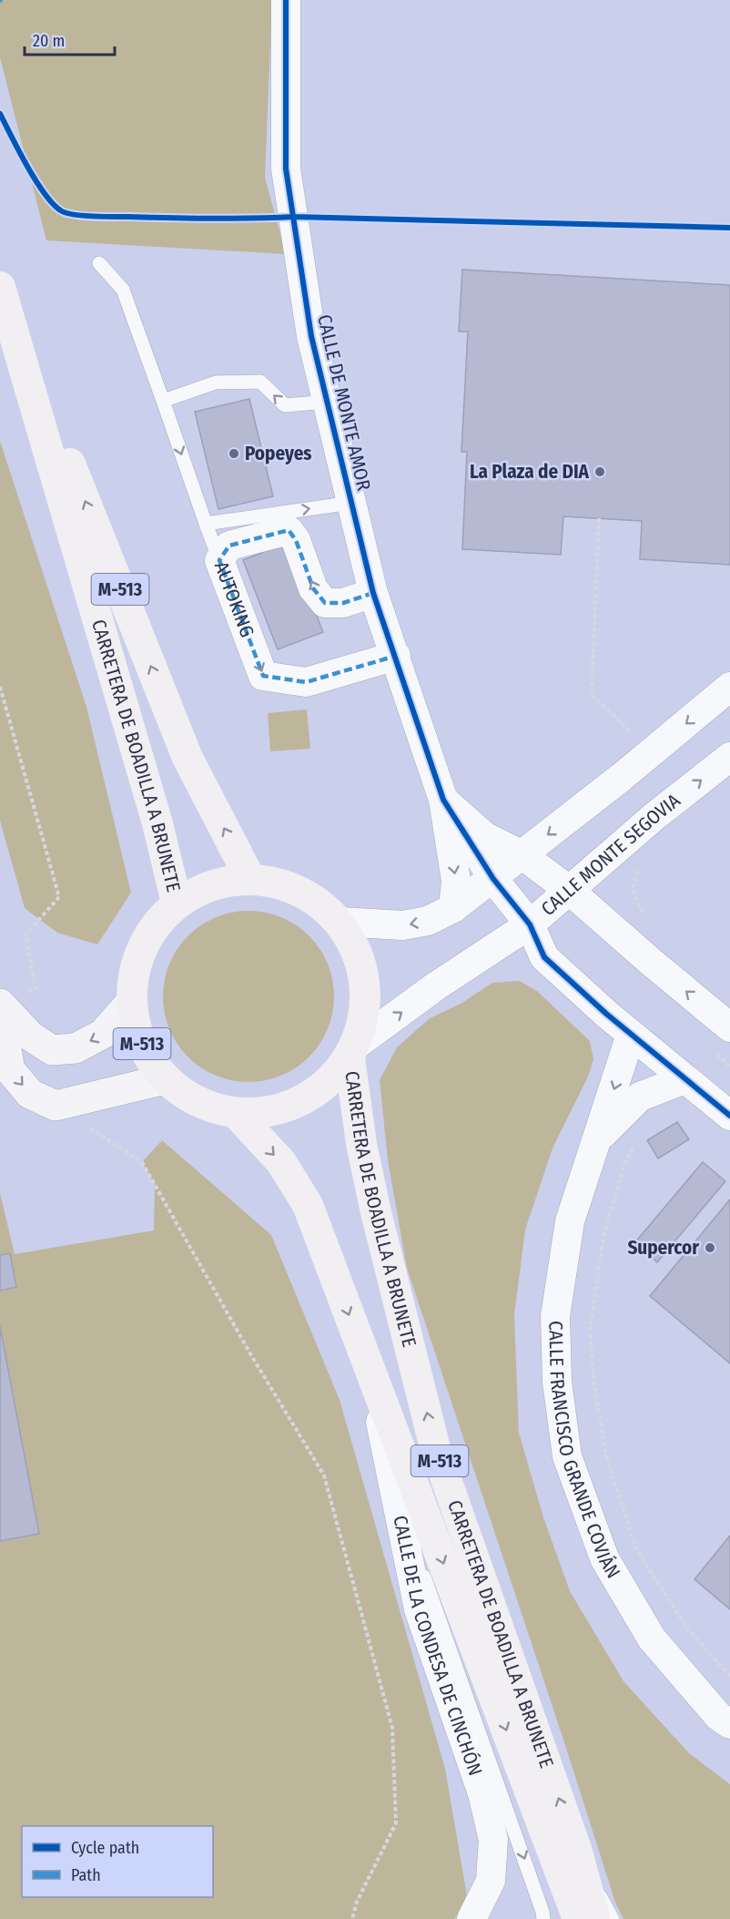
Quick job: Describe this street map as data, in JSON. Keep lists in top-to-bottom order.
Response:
{
  "streets": {
    "main road": ["M-513", "CARRETERA DE BOADILLA A BRUNETE"],
    "street": [
      "CALLE DE MONTE AMOR",
      "AUTOKING",
      "CALLE MONTE SEGOVIA",
      "CALLE FRANCISCO GRANDE COVIÁN",
      "CALLE DE LA CONDESA DE CINCHÓN"
    ]
  },
  "crossings": [
    ["CALLE DE MONTE AMOR", "AUTOKING"],
    ["CALLE DE MONTE AMOR", "CALLE MONTE SEGOVIA"],
    ["CALLE DE MONTE AMOR", "CALLE FRANCISCO GRANDE COVIÁN"],
    ["M-513", "CARRETERA DE BOADILLA A BRUNETE"],
    ["M-513", "CALLE MONTE SEGOVIA"],
    ["CARRETERA DE BOADILLA A BRUNETE", "CALLE MONTE SEGOVIA"],
    ["CARRETERA DE BOADILLA A BRUNETE", "CALLE DE LA CONDESA DE CINCHÓN"]
  ],
  "places": ["Popeyes", "La Plaza de DIA", "Supercor"],
  "legend": ["Cycle path", "Path"],
  "scale_bar": "20 m"
}
